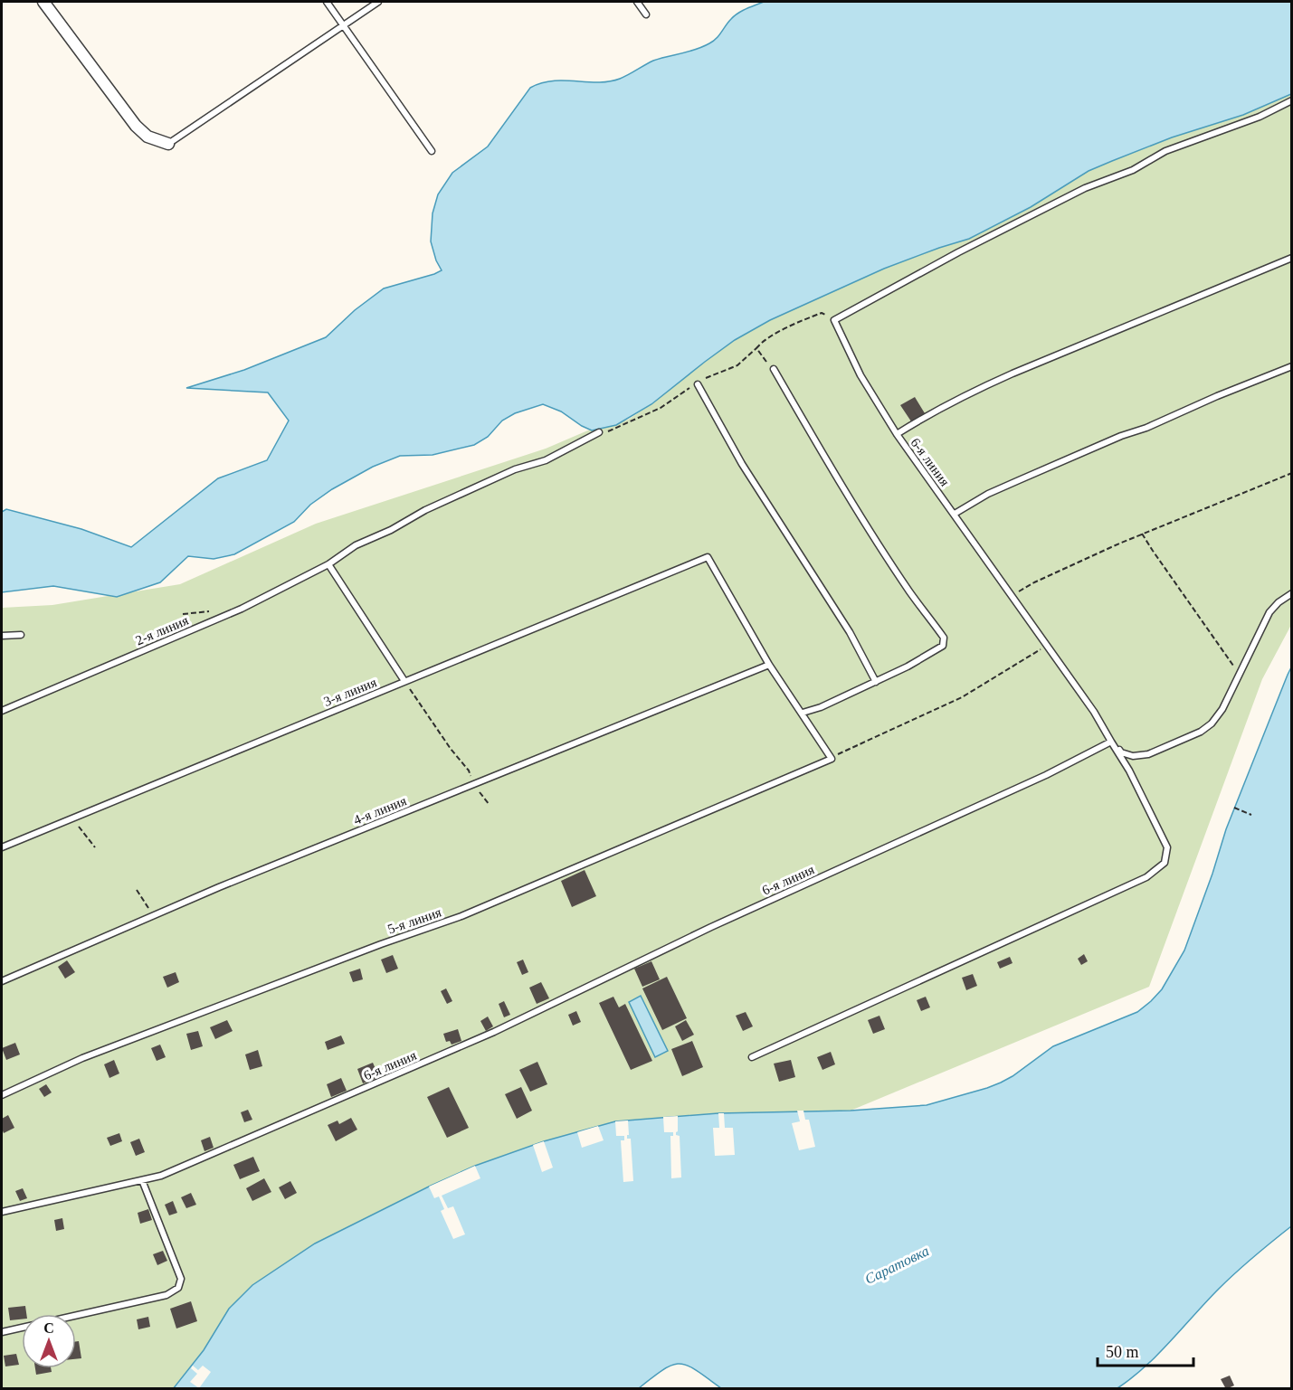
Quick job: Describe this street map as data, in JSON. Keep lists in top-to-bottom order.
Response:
{
  "streets": {
    "lane": [
      "6-я линия",
      "2-я линия",
      "3-я линия",
      "4-я линия",
      "5-я линия"
    ]
  },
  "crossings": [
    ["3-я линия", "4-я линия"]
  ],
  "water": ["Саратовка"],
  "scale_bar": "50 m",
  "north": "top"
}
